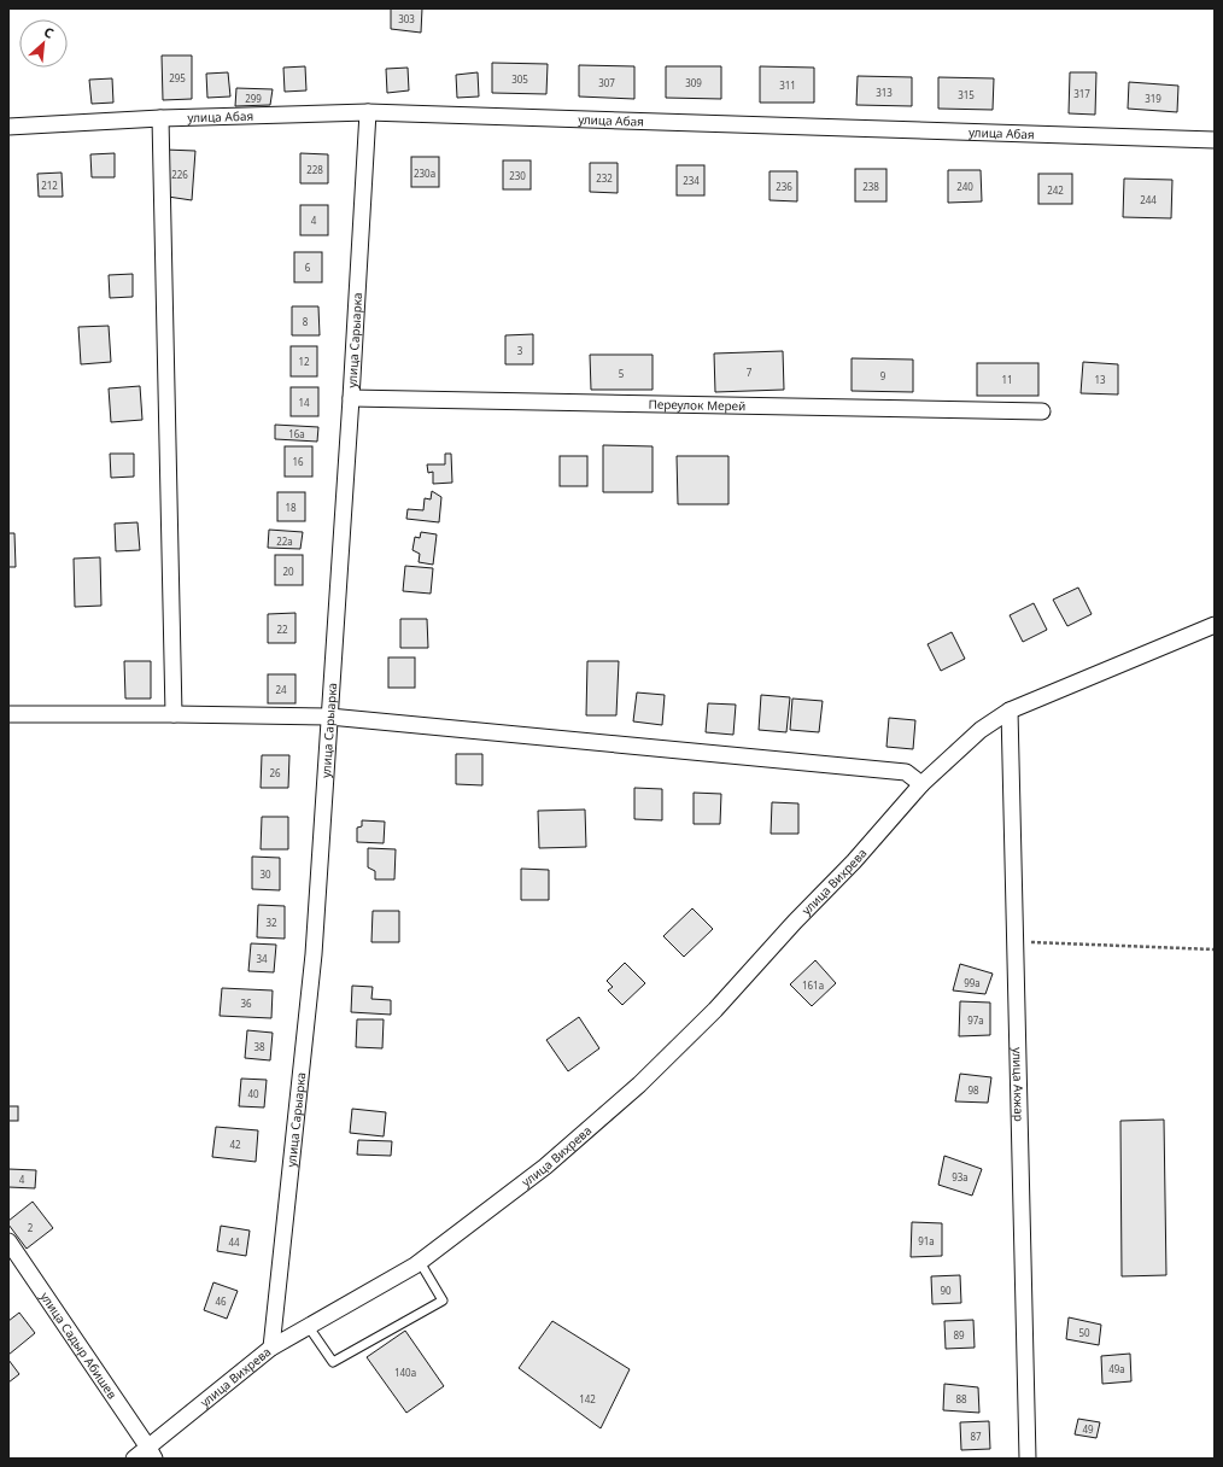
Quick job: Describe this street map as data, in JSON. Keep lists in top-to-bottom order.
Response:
{
  "streets": {
    "street": [
      "улица Абая",
      "улица Сарыарка",
      "Переулок Мерей",
      "улица Вихрева",
      "улица Акжар",
      "улица Садыр Абишев"
    ]
  },
  "crossings": [
    ["улица Абая", "улица Сарыарка"],
    ["улица Сарыарка", "Переулок Мерей"],
    ["улица Сарыарка", "улица Вихрева"],
    ["улица Вихрева", "улица Акжар"],
    ["улица Вихрева", "улица Садыр Абишев"]
  ],
  "house_numbers": [
    "303",
    "295",
    "305",
    "307",
    "309",
    "311",
    "313",
    "317",
    "315",
    "299",
    "319",
    "228",
    "230а",
    "226",
    "230",
    "232",
    "234",
    "212",
    "236",
    "238",
    "240",
    "242",
    "244",
    "4",
    "6",
    "8",
    "3",
    "12",
    "7",
    "5",
    "9",
    "11",
    "13",
    "14",
    "16а",
    "16",
    "18",
    "22а",
    "20",
    "22",
    "24",
    "26",
    "30",
    "32",
    "34",
    "99а",
    "161а",
    "36",
    "97а",
    "38",
    "98",
    "40",
    "42",
    "93а",
    "4",
    "2",
    "91а",
    "44",
    "90",
    "46",
    "50",
    "89",
    "49а",
    "140а",
    "142",
    "88",
    "49",
    "87"
  ],
  "north": "top right"
}
